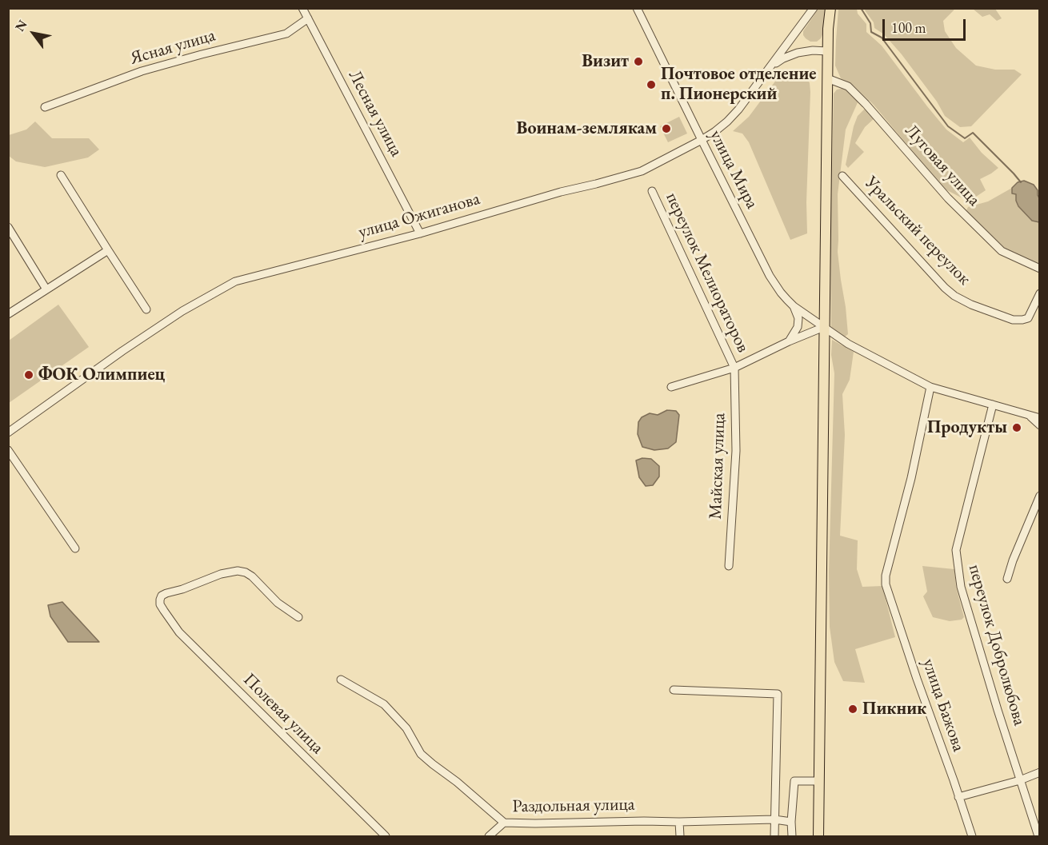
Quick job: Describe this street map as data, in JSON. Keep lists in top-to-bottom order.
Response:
{
  "streets": {
    "street": [
      "Ясная улица",
      "Лесная улица",
      "Луговая улица",
      "улица Мира",
      "улица Ожиганова",
      "Уральский переулок",
      "переулок Мелиораторов",
      "Майская улица",
      "переулок Добролюбова",
      "улица Бажова",
      "Полевая улица",
      "Раздольная улица"
    ]
  },
  "crossings": [
    ["Ясная улица", "Лесная улица"],
    ["Лесная улица", "улица Ожиганова"],
    ["улица Мира", "улица Ожиганова"],
    ["улица Мира", "переулок Добролюбова"],
    ["улица Мира", "улица Бажова"],
    ["переулок Мелиораторов", "Майская улица"]
  ],
  "places": [
    "Визит",
    "Почтовое отделение п. Пионерский",
    "Воинам-землякам",
    "ФОК Олимпиец",
    "Продукты",
    "Пикник"
  ],
  "scale_bar": "100 m",
  "north": "top left"
}
